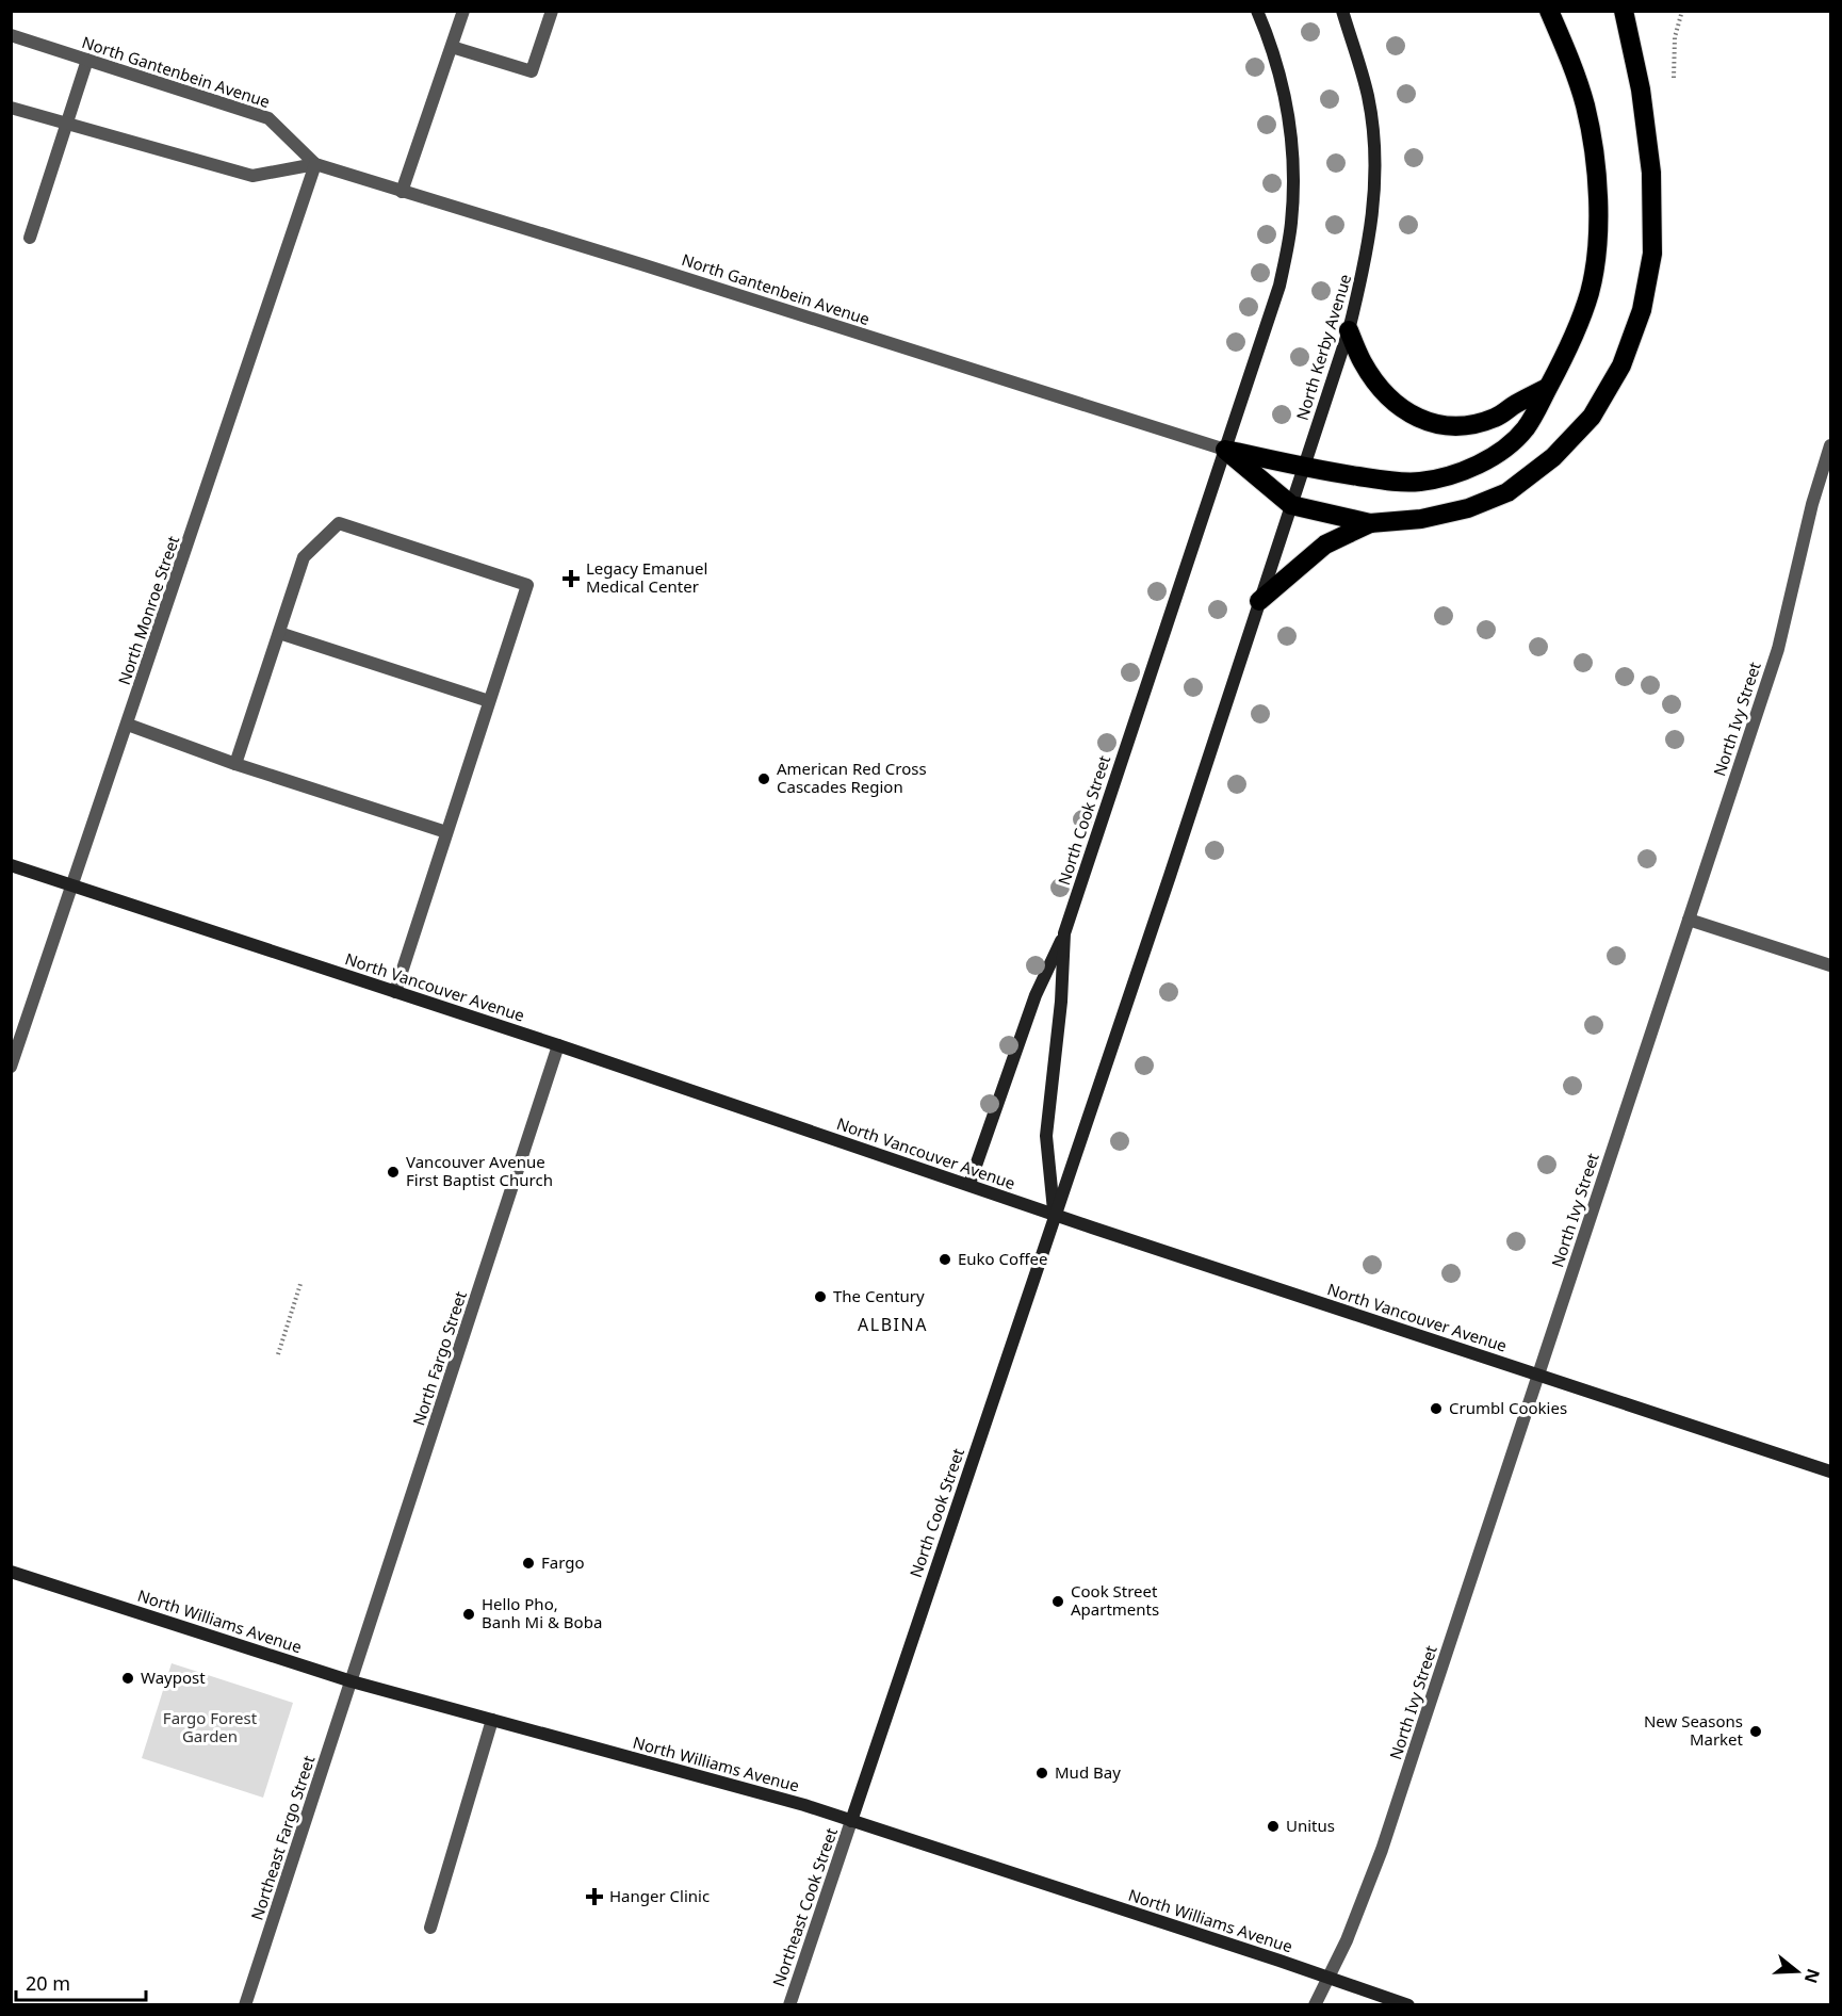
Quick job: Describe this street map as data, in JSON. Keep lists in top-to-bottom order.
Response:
{
  "streets": {
    "main road": [
      "North Kerby Avenue",
      "North Cook Street",
      "North Vancouver Avenue",
      "North Williams Avenue"
    ],
    "street": [
      "North Gantenbein Avenue",
      "North Monroe Street",
      "North Ivy Street",
      "North Fargo Street",
      "Northeast Fargo Street",
      "Northeast Cook Street"
    ]
  },
  "crossings": [
    ["North Gantenbein Avenue", "North Monroe Street"],
    ["North Gantenbein Avenue", "North Cook Street"],
    ["North Kerby Avenue", "North Cook Street"],
    ["North Monroe Street", "North Vancouver Avenue"],
    ["North Ivy Street", "North Vancouver Avenue"],
    ["North Ivy Street", "North Williams Avenue"],
    ["North Cook Street", "North Vancouver Avenue"],
    ["North Cook Street", "North Williams Avenue"],
    ["North Cook Street", "Northeast Cook Street"],
    ["North Vancouver Avenue", "North Fargo Street"],
    ["North Fargo Street", "North Williams Avenue"],
    ["North Fargo Street", "Northeast Fargo Street"],
    ["North Williams Avenue", "Northeast Fargo Street"],
    ["North Williams Avenue", "Northeast Cook Street"]
  ],
  "districts": ["ALBINA"],
  "parks": ["Fargo Forest Garden"],
  "places": {
    "health": ["Legacy Emanuel Medical Center", "Hanger Clinic"],
    "other": [
      "American Red Cross Cascades Region",
      "Vancouver Avenue First Baptist Church",
      "Euko Coffee",
      "The Century",
      "Crumbl Cookies",
      "Fargo",
      "Cook Street Apartments",
      "Hello Pho, Banh Mi & Boba",
      "Waypost",
      "New Seasons Market",
      "Mud Bay",
      "Unitus"
    ]
  },
  "scale_bar": "20 m",
  "north": "right"
}
